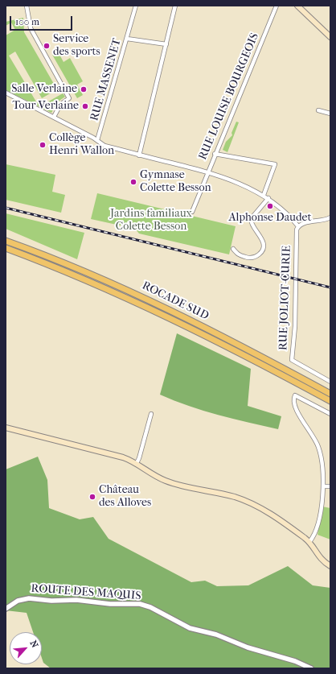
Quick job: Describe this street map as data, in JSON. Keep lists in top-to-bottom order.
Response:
{
  "streets": {
    "highway": ["ROCADE SUD"],
    "street": [
      "RUE MASSENET",
      "RUE LOUISE BOURGEOIS",
      "RUE JOLIOT-CURIE",
      "ROUTE DES MAQUIS"
    ]
  },
  "parks": ["Jardins familiaux Colette Besson"],
  "places": [
    "Service des sports",
    "Salle Verlaine",
    "Tour Verlaine",
    "Collège Henri Wallon",
    "Gymnase Colette Besson",
    "Alphonse Daudet",
    "Château des Alloves"
  ],
  "scale_bar": "100 m",
  "north": "top right"
}
